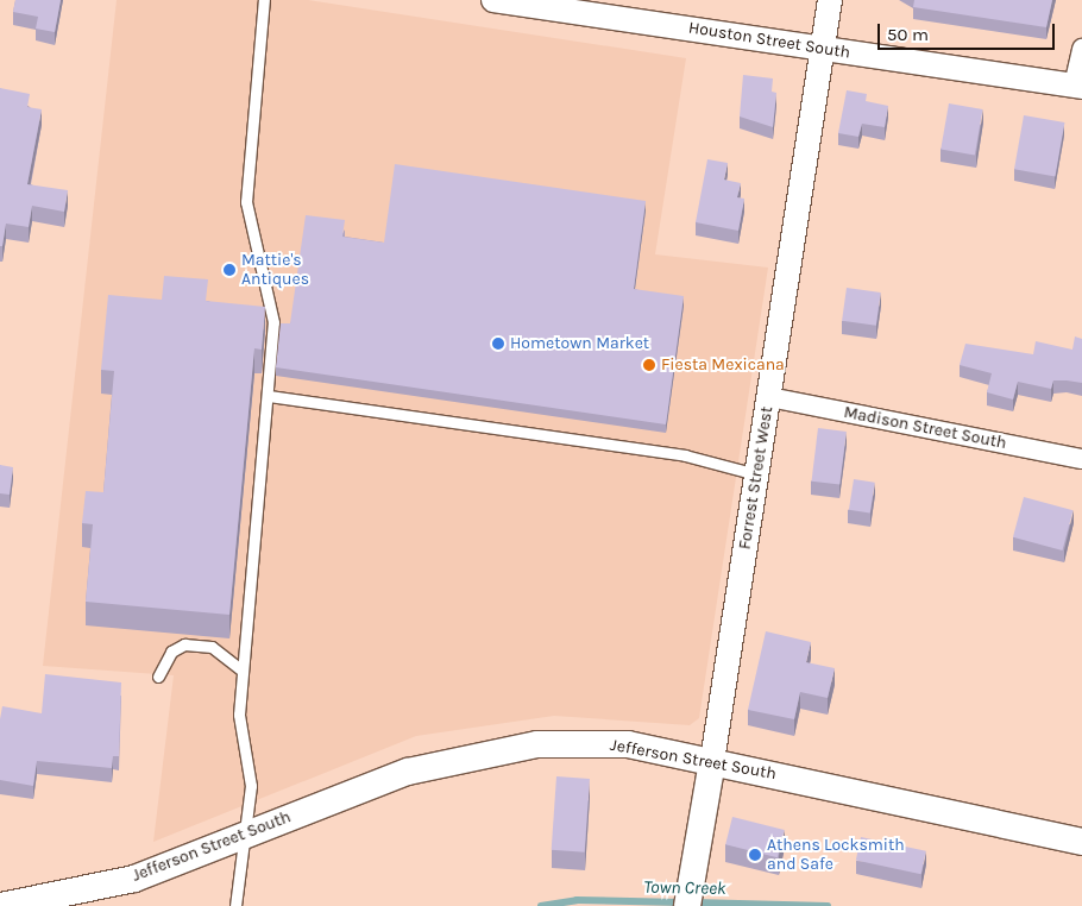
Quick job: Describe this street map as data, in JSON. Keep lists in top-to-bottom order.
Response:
{
  "streets": {
    "main road": ["Forrest Street West", "Jefferson Street South"],
    "street": ["Houston Street South", "Madison Street South"]
  },
  "crossings": [
    ["Houston Street South", "Forrest Street West"],
    ["Madison Street South", "Forrest Street West"],
    ["Forrest Street West", "Jefferson Street South"]
  ],
  "water": ["Town Creek"],
  "places": [
    "Mattie's Antiques",
    "Hometown Market",
    "Fiesta Mexicana",
    "Athens Locksmith and Safe"
  ],
  "scale_bar": "50 m"
}
